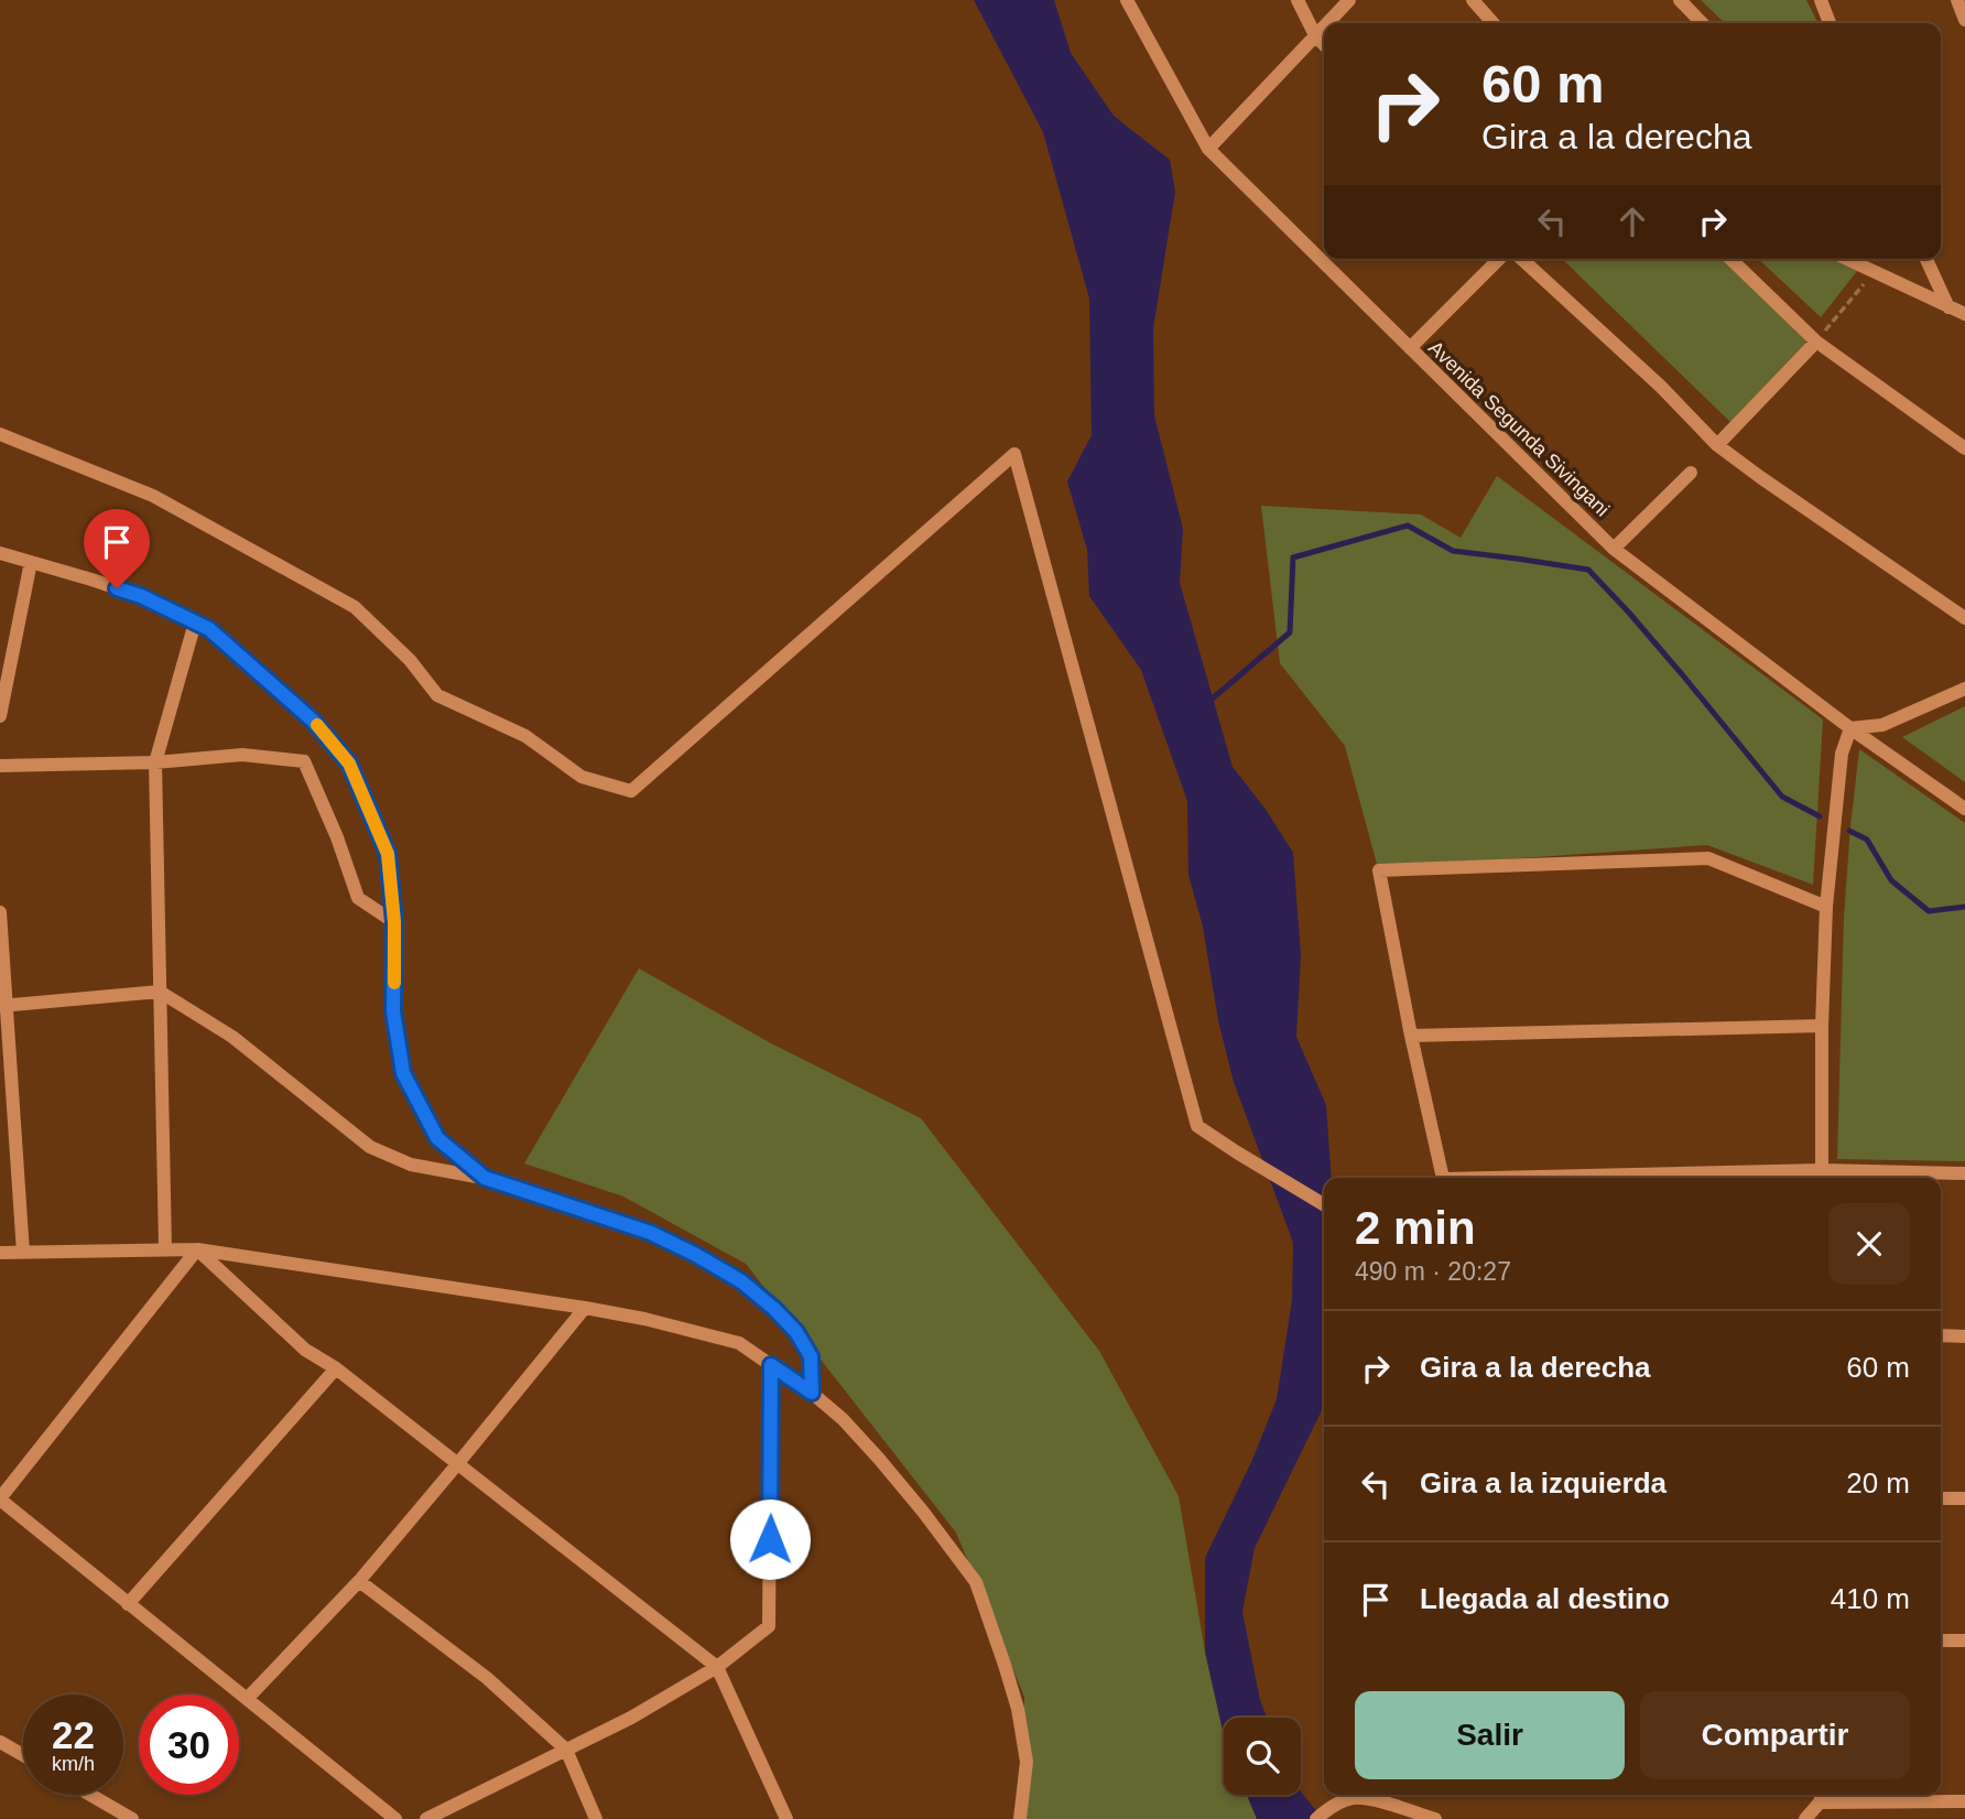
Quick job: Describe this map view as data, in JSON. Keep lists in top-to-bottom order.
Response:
{
  "streets": {
    "street": ["Avenida Segunda Sivingani"]
  },
  "page": {
    "turn": ["60 m", "Gira a la derecha"],
    "heading": ["2 min", "490 m · 20:27"],
    "list": [
      {
        "name": "Gira a la derecha",
        "value": "60 m"
      },
      {
        "name": "Gira a la izquierda",
        "value": "20 m"
      },
      {
        "name": "Llegada al destino",
        "value": "410 m"
      }
    ],
    "buttons": ["Salir", "Compartir"],
    "speed": "22 km/h",
    "limit": "30"
  }
}
